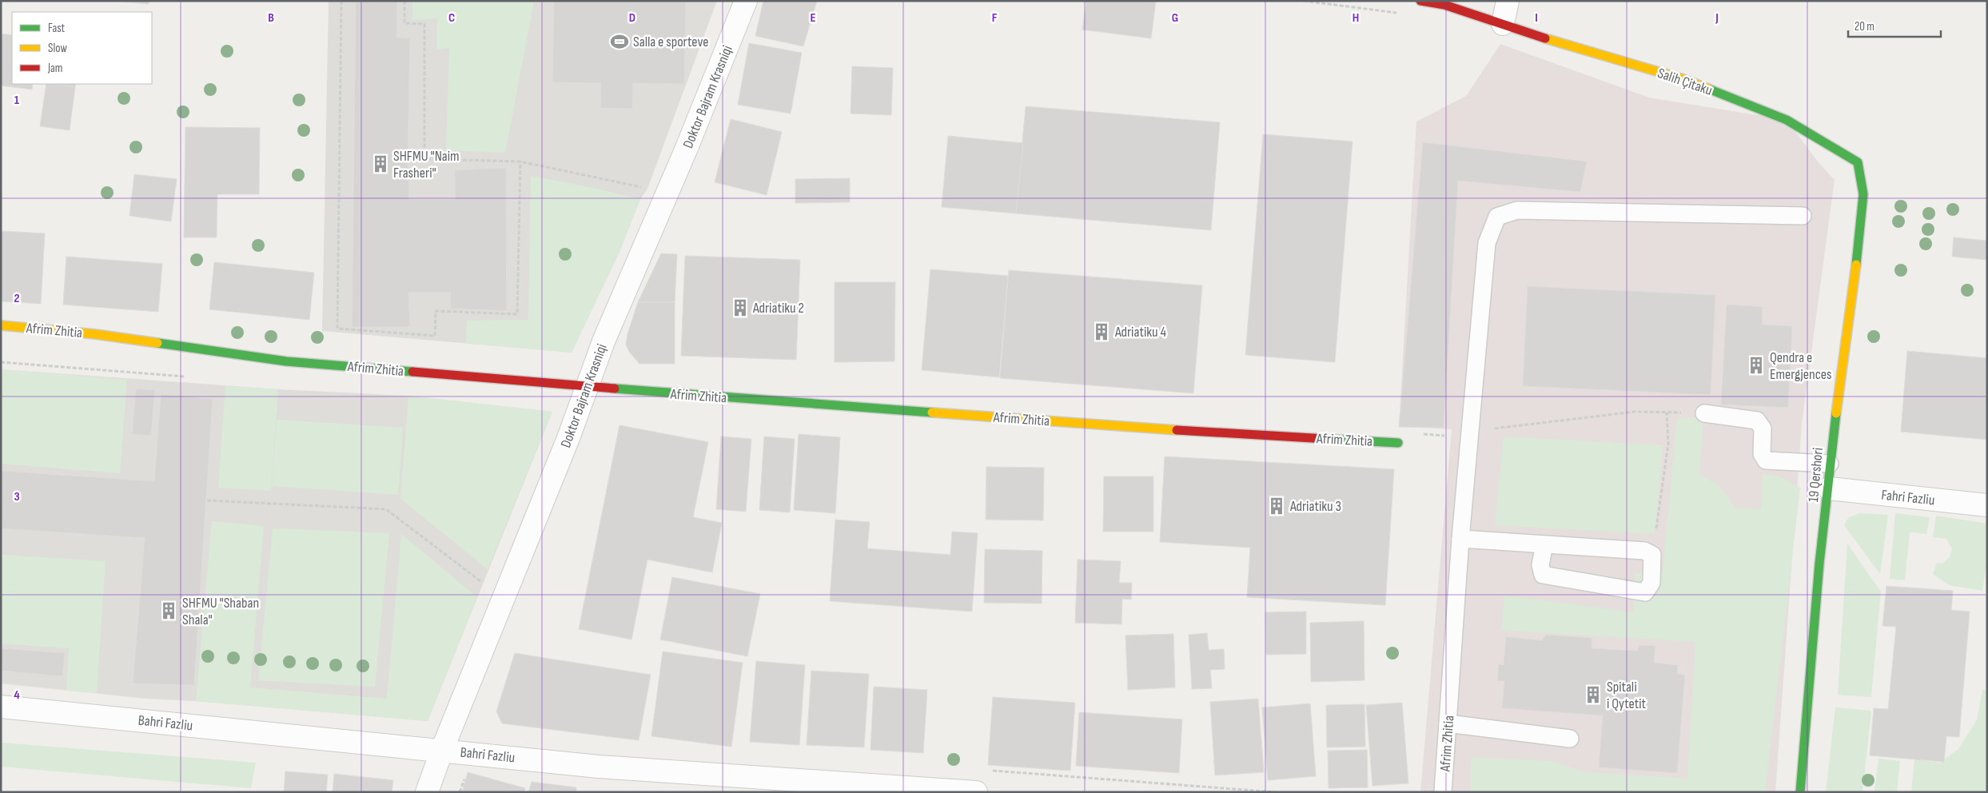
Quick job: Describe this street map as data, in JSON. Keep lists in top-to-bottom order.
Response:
{
  "streets": {
    "street": [
      "Salih Çitaku",
      "Doktor Bajram Krasniqi",
      "Afrim Zhitia",
      "19 Qershori",
      "Fahri Fazliu",
      "Bahri Fazliu"
    ]
  },
  "crossings": [
    ["Salih Çitaku", "19 Qershori"],
    ["Doktor Bajram Krasniqi", "Afrim Zhitia"],
    ["Doktor Bajram Krasniqi", "Bahri Fazliu"],
    ["19 Qershori", "Fahri Fazliu"]
  ],
  "places": {
    "sports": ["Salla e sporteve"],
    "building": [
      "SHFMU \"Naim Frasheri\"",
      "Adriatiku 2",
      "Adriatiku 4",
      "Qendra e Emergjences",
      "Adriatiku 3",
      "SHFMU \"Shaban Shala\"",
      "Spitali i Qytetit"
    ]
  },
  "legend": ["Fast", "Slow", "Jam"],
  "scale_bar": "20 m",
  "grid": {
    "columns": [
      "B",
      "C",
      "D",
      "E",
      "F",
      "G",
      "H",
      "I",
      "J"
    ],
    "rows": [
      "1",
      "2",
      "3",
      "4"
    ]
  }
}
